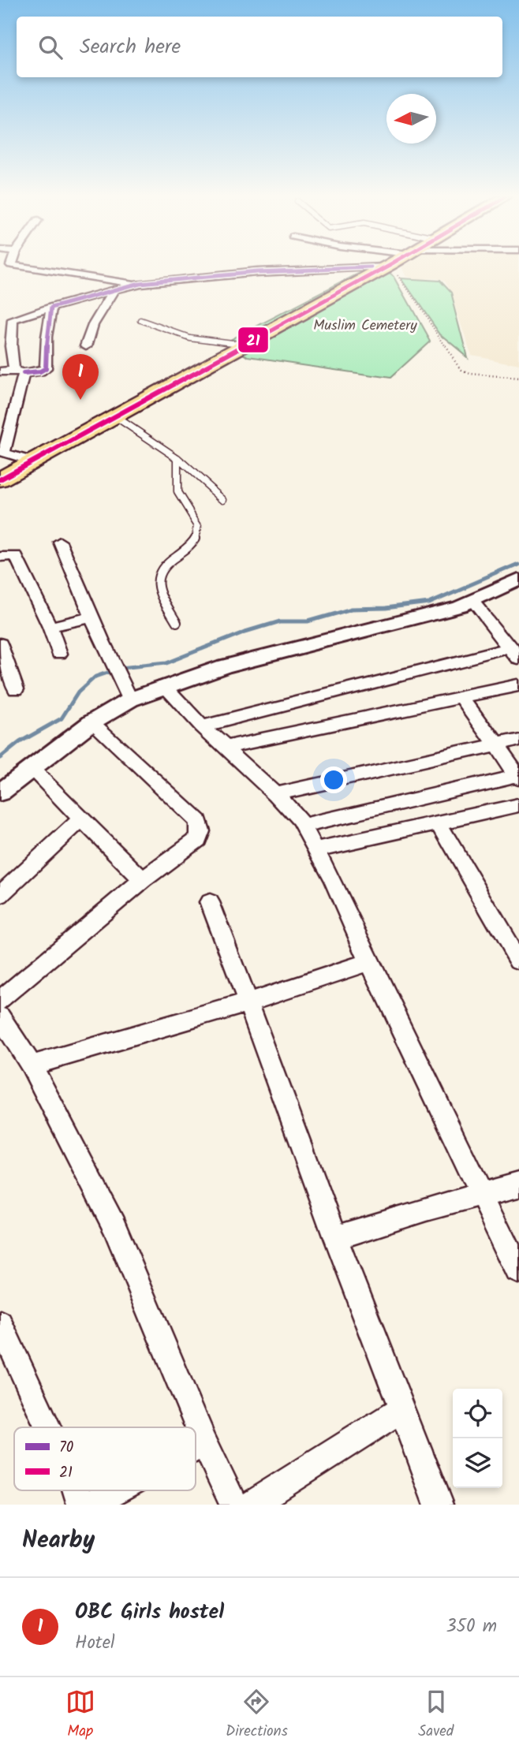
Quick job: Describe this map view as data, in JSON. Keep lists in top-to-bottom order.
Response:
{
  "parks": ["Muslim Cemetery"],
  "lines": ["transit line 70", "transit line 21"],
  "legend": ["70", "21"],
  "north": "left",
  "page": {
    "search": "Search here",
    "pins": "1",
    "heading": "Nearby",
    "list": [
      {
        "mark": "1",
        "name": "OBC Girls hostel",
        "note": "Hotel",
        "value": "350 m"
      }
    ],
    "nav": ["Map", "Directions", "Saved"]
  }
}
